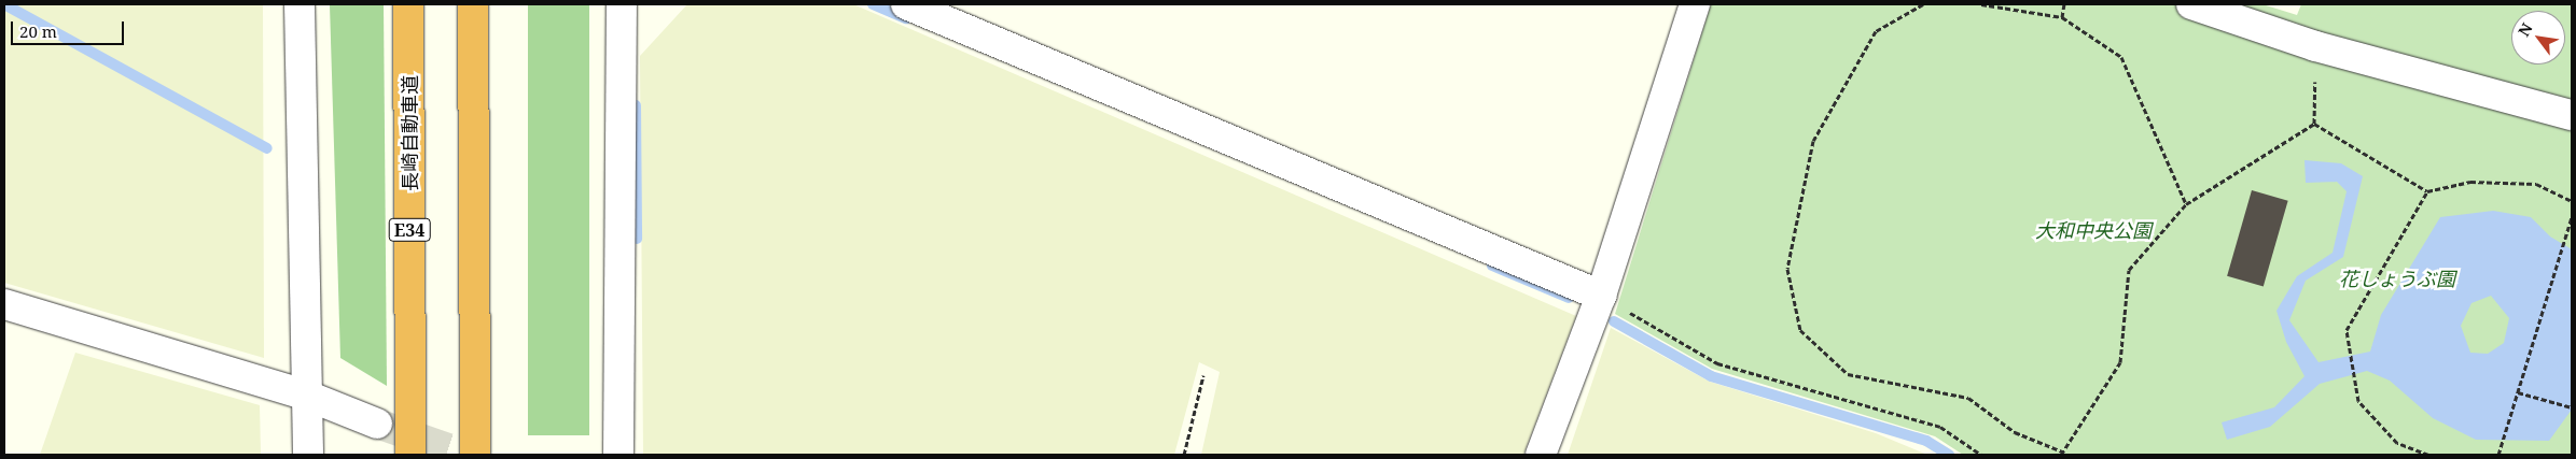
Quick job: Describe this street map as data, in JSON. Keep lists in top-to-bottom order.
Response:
{
  "streets": {
    "highway": ["長崎自動車道", "E34"]
  },
  "parks": ["大和中央公園", "花しょうぶ園"],
  "scale_bar": "20 m",
  "north": "top left"
}
